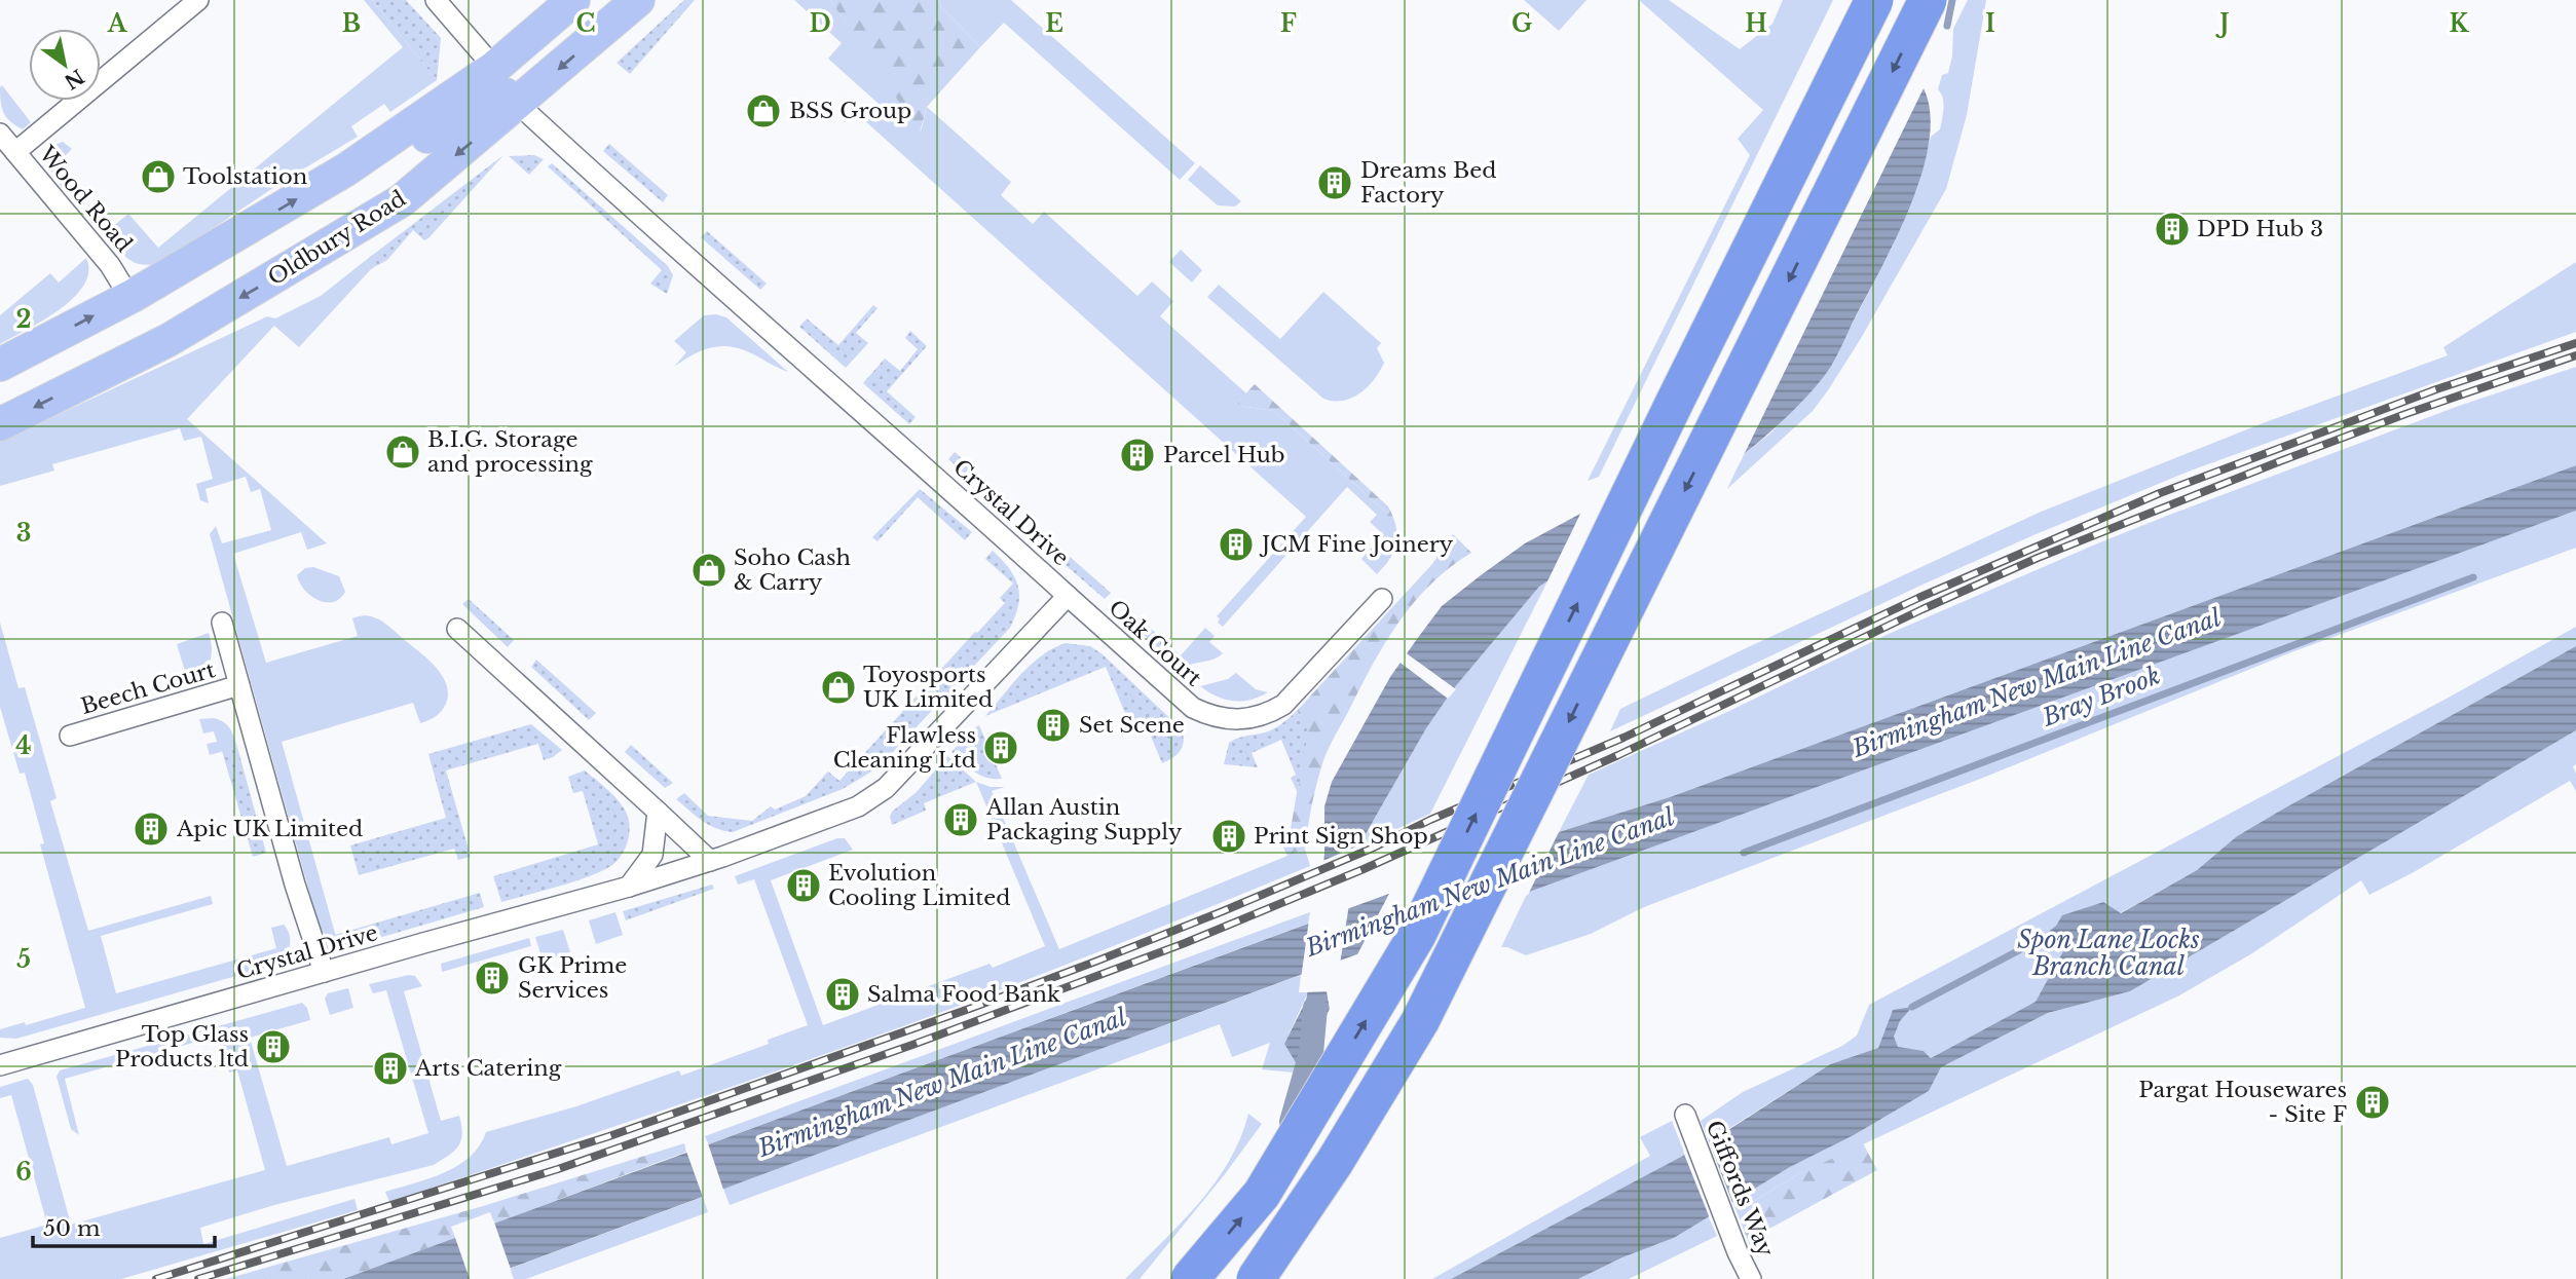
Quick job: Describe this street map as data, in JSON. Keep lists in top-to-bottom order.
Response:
{
  "streets": {
    "main road": ["Oldbury Road"],
    "street": [
      "Wood Road",
      "Crystal Drive",
      "Oak Court",
      "Beech Court",
      "Giffords Way"
    ]
  },
  "crossings": [
    ["Oldbury Road", "Crystal Drive"],
    ["Crystal Drive", "Oak Court"],
    ["Crystal Drive", "Beech Court"]
  ],
  "water": ["Birmingham New Main Line Canal", "Bray Brook", "Spon Lane Locks Branch Canal"],
  "places": {
    "shop": [
      "BSS Group",
      "Toolstation",
      "B.I.G. Storage and processing",
      "Soho Cash & Carry",
      "Toyosports UK Limited"
    ],
    "building": [
      "Dreams Bed Factory",
      "DPD Hub 3",
      "Parcel Hub",
      "JCM Fine Joinery",
      "Set Scene",
      "Flawless Cleaning Ltd",
      "Allan Austin Packaging Supply",
      "Apic UK Limited",
      "Print Sign Shop",
      "Evolution Cooling Limited",
      "GK Prime Services",
      "Salma Food Bank",
      "Top Glass Products ltd",
      "Arts Catering",
      "Pargat Housewares - Site F"
    ]
  },
  "scale_bar": "50 m",
  "north": "bottom right",
  "grid": {
    "columns": [
      "A",
      "B",
      "C",
      "D",
      "E",
      "F",
      "G",
      "H",
      "I",
      "J",
      "K"
    ],
    "rows": [
      "2",
      "3",
      "4",
      "5",
      "6"
    ]
  }
}
